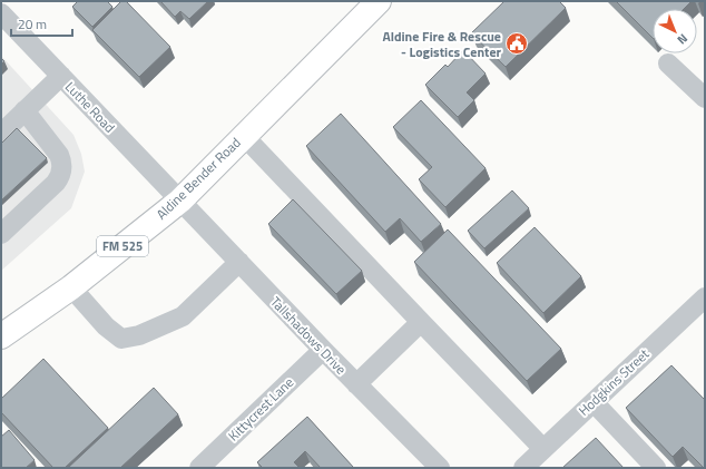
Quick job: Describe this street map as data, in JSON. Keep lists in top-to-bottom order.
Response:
{
  "streets": {
    "main road": ["Aldine Bender Road", "FM 525"],
    "street": [
      "Luthe Road",
      "Tallshadows Drive",
      "Hodgkins Street",
      "Kittycrest Lane"
    ]
  },
  "crossings": [
    ["Luthe Road", "Aldine Bender Road"],
    ["Luthe Road", "Tallshadows Drive"],
    ["Aldine Bender Road", "Tallshadows Drive"],
    ["Tallshadows Drive", "Kittycrest Lane"]
  ],
  "places": {
    "public building": ["Aldine Fire & Rescue - Logistics Center"]
  },
  "scale_bar": "20 m",
  "north": "bottom right"
}
